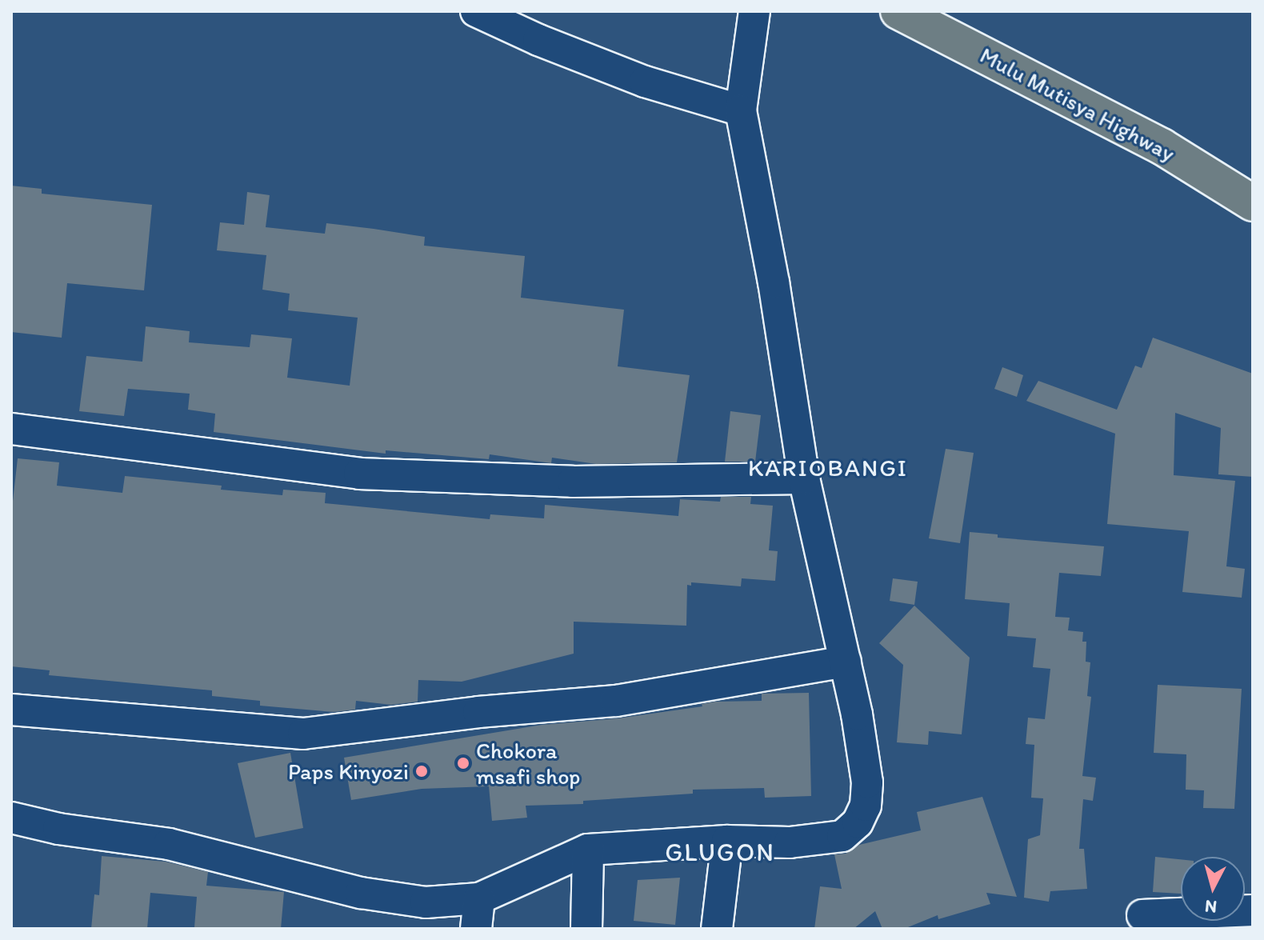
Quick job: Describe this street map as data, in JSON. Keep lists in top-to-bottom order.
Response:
{
  "streets": {
    "highway": ["Mulu Mutisya Highway"]
  },
  "districts": ["KARIOBANGI", "GLUGON"],
  "places": ["Chokora msafi shop", "Paps Kinyozi"],
  "north": "bottom"
}
